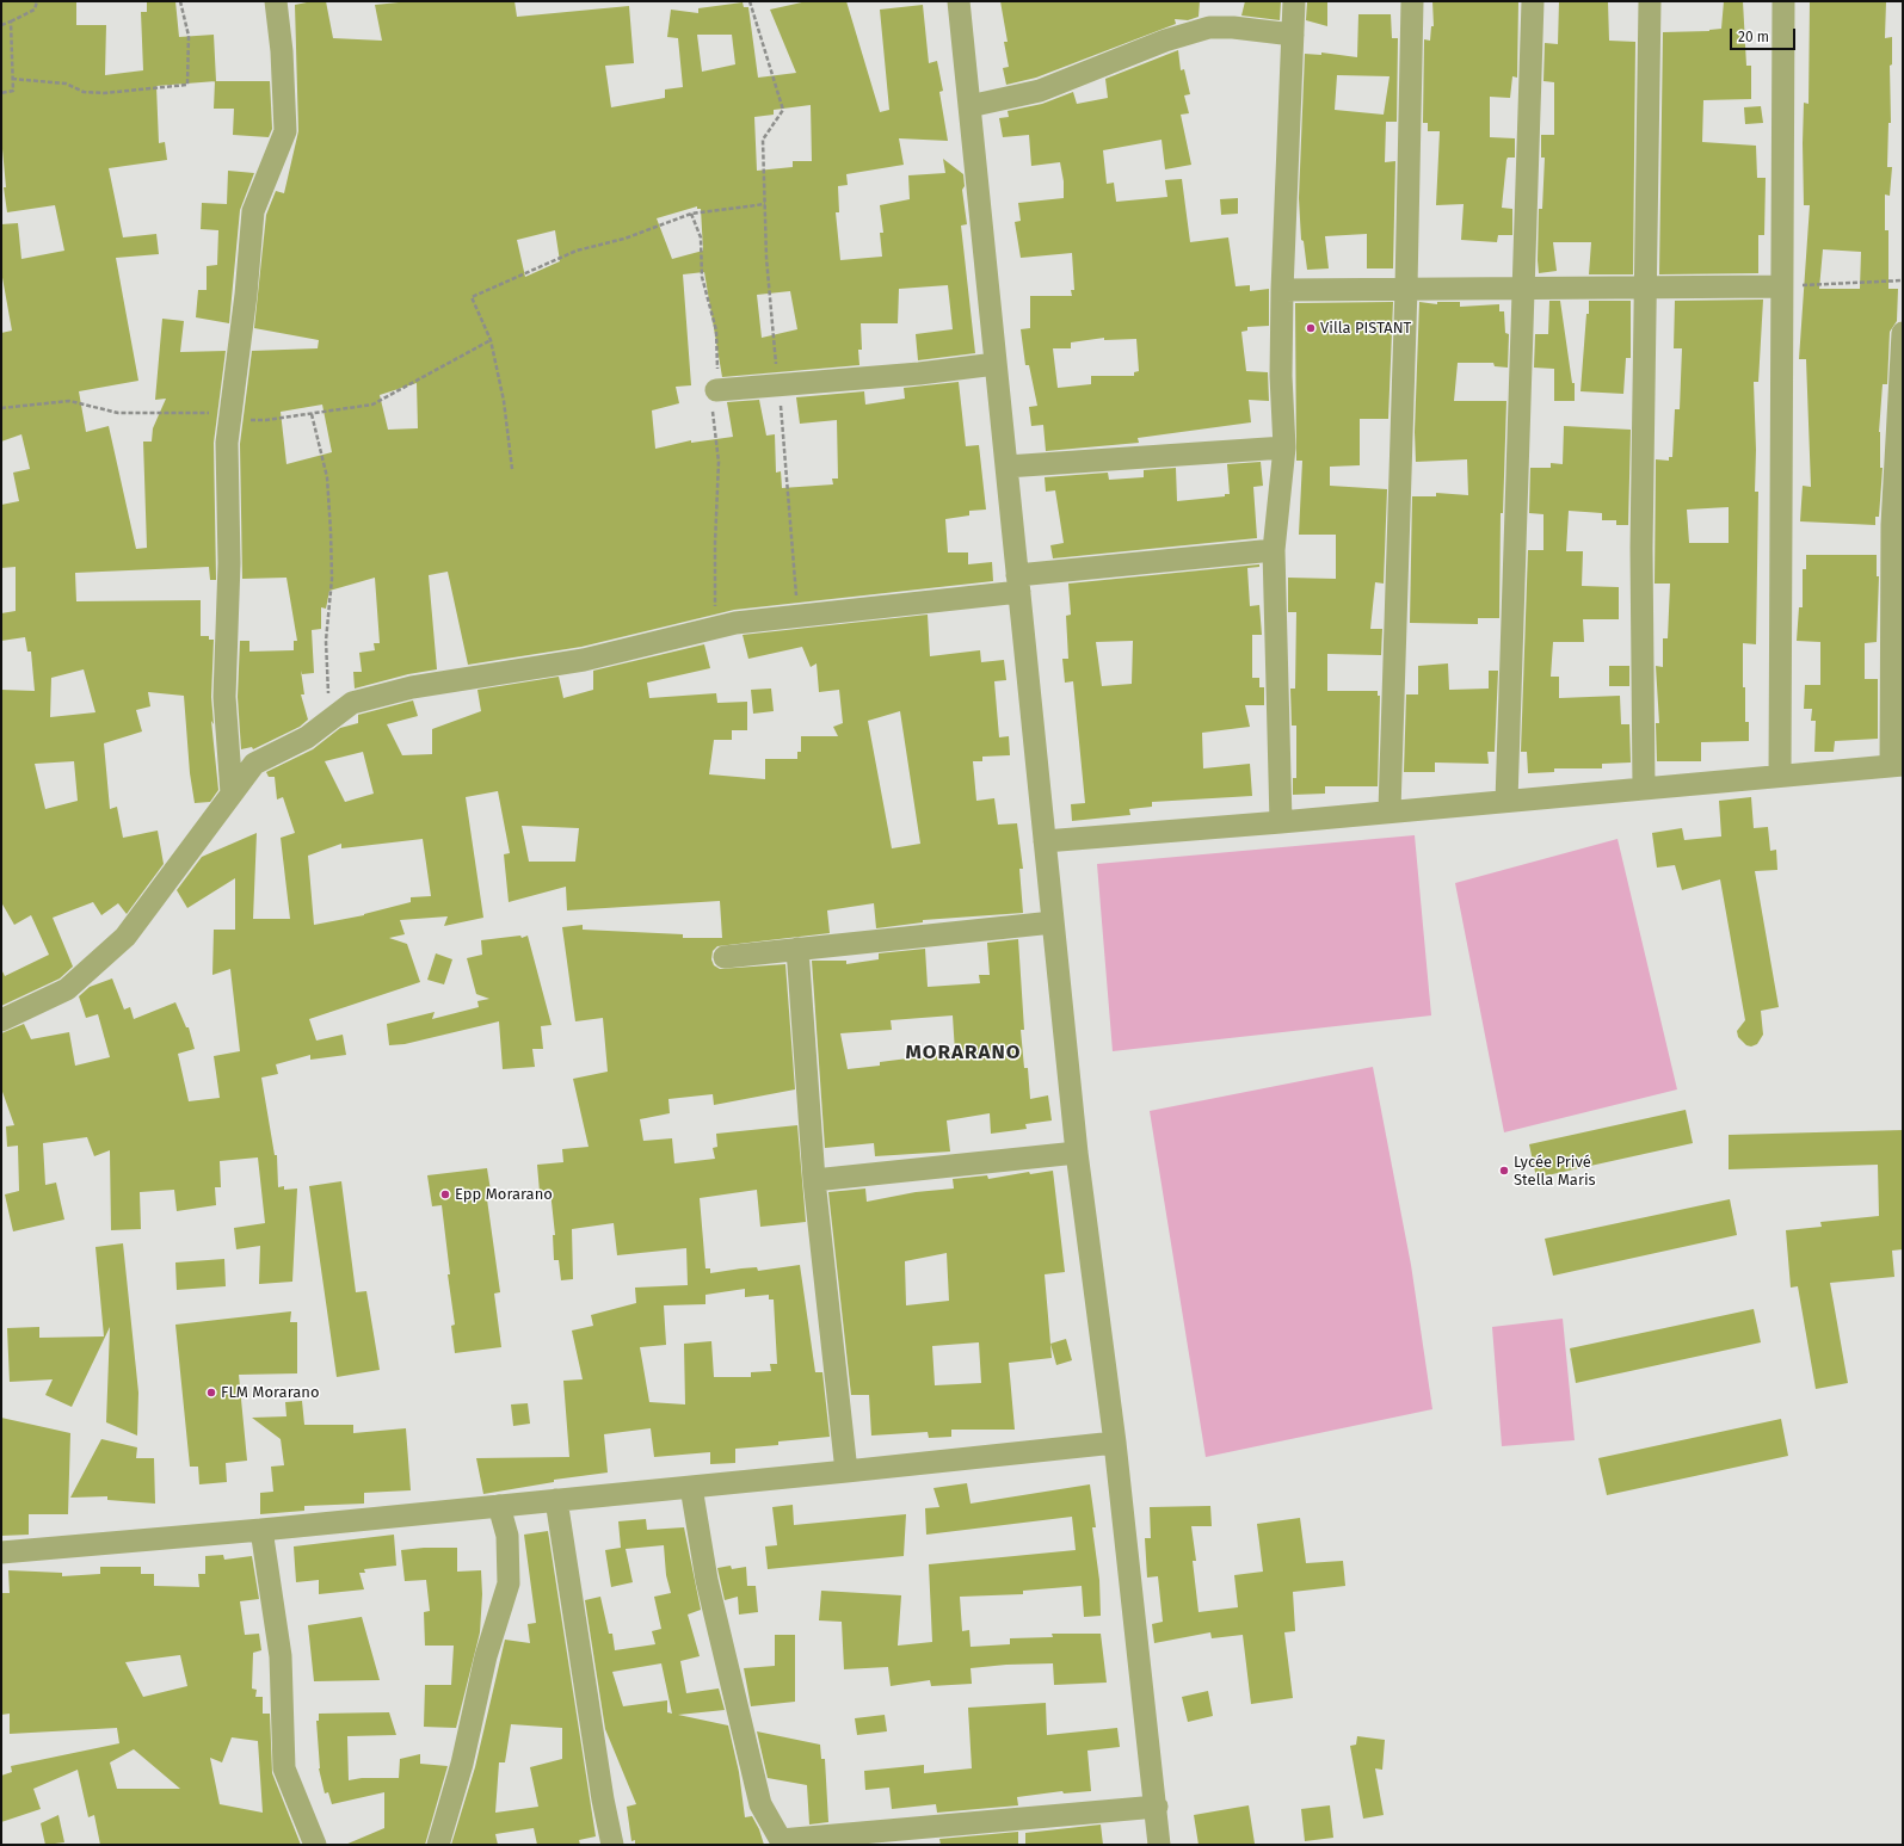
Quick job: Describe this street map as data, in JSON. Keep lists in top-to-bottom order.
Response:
{
  "districts": ["MORARANO"],
  "places": [
    "Villa PISTANT",
    "Lycée Privé Stella Maris",
    "Epp Morarano",
    "FLM Morarano"
  ],
  "scale_bar": "20 m"
}
